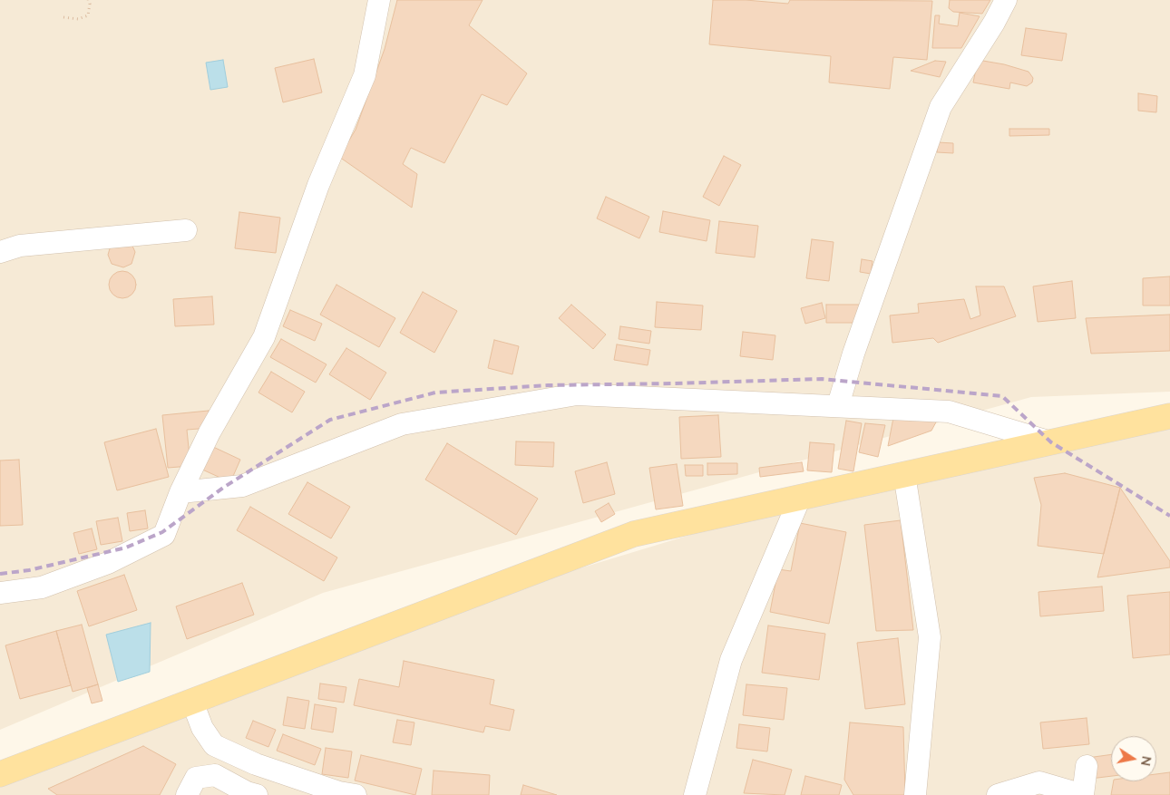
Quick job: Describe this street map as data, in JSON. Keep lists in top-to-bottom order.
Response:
{
  "north": "right"
}
